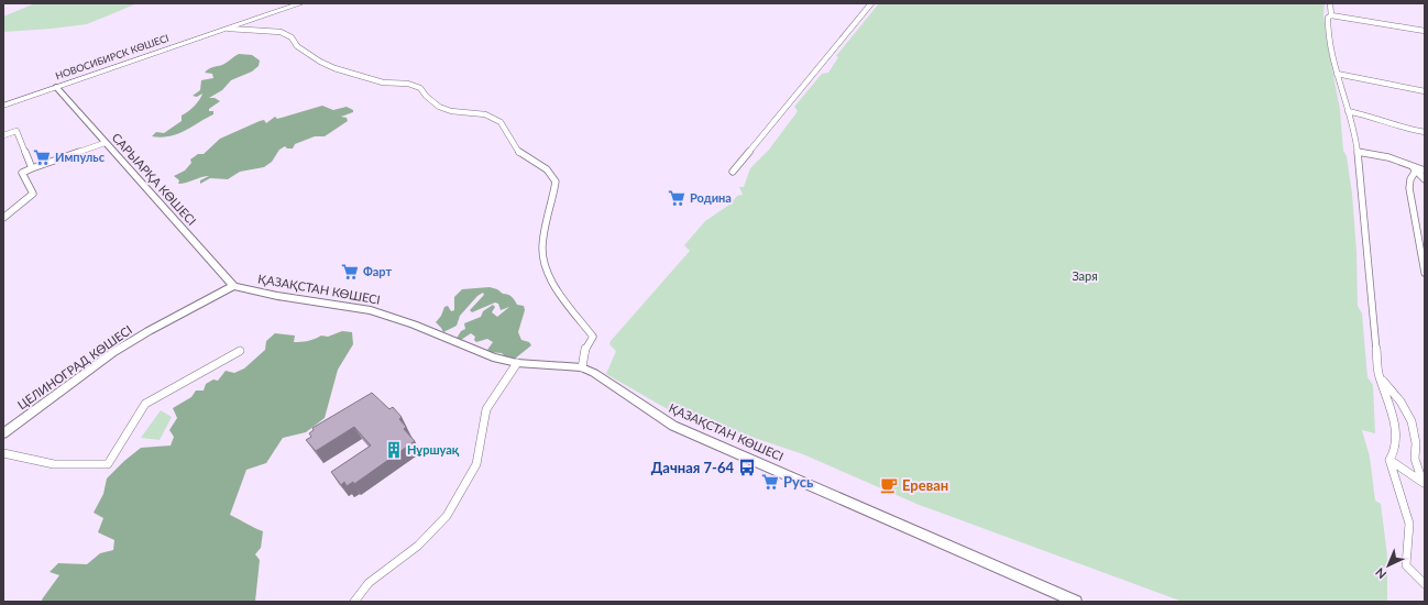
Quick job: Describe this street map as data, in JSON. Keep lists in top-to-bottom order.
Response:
{
  "streets": {
    "main road": ["НОВОСИБИРСК КӨШЕСІ"],
    "street": ["САРЫАРҚА КӨШЕСІ", "ҚАЗАҚСТАН КӨШЕСІ", "ЦЕЛИНОГРАД КӨШЕСІ"]
  },
  "crossings": [
    ["НОВОСИБИРСК КӨШЕСІ", "САРЫАРҚА КӨШЕСІ"],
    ["САРЫАРҚА КӨШЕСІ", "ҚАЗАҚСТАН КӨШЕСІ"],
    ["САРЫАРҚА КӨШЕСІ", "ЦЕЛИНОГРАД КӨШЕСІ"],
    ["ҚАЗАҚСТАН КӨШЕСІ", "ЦЕЛИНОГРАД КӨШЕСІ"]
  ],
  "parks": ["Заря"],
  "places": {
    "supermarket": [
      "Импульс",
      "Родина",
      "Фарт",
      "Русь"
    ],
    "building": ["Нұршуақ"],
    "bus stop": ["Дачная 7-64"],
    "cafe": ["Ереван"]
  },
  "north": "bottom left"
}
